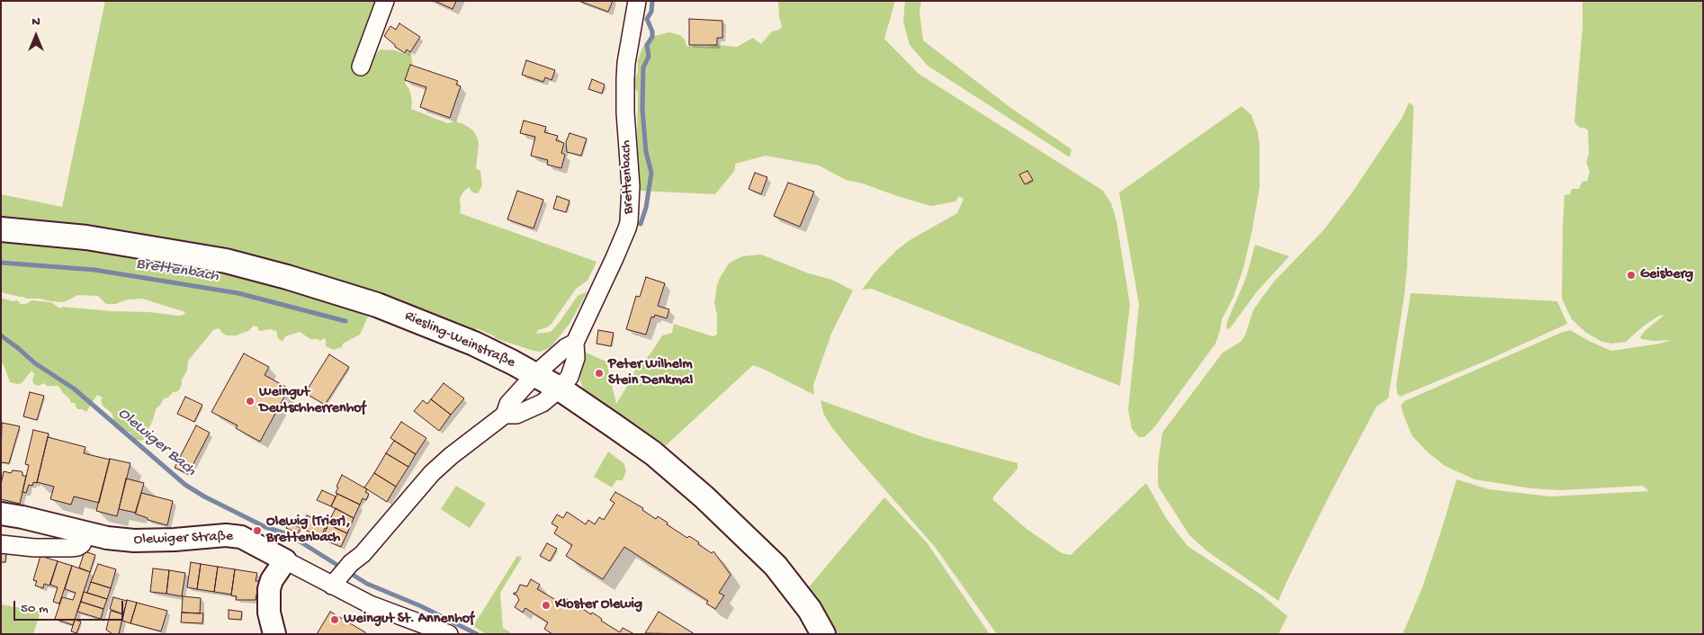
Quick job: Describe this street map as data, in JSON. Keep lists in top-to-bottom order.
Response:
{
  "streets": {
    "main road": ["Riesling-Weinstraße"],
    "street": ["Brettenbach", "Olewiger Straße"]
  },
  "crossings": [
    ["Brettenbach", "Riesling-Weinstraße"],
    ["Brettenbach", "Olewiger Straße"]
  ],
  "water": ["Brettenbach", "Olewiger Bach"],
  "places": [
    "Geisberg",
    "Peter Wilhelm Stein Denkmal",
    "Weingut Deutschherrenhof",
    "Olewig (Trier), Brettenbach",
    "Kloster Olewig",
    "Weingut St. Annenhof"
  ],
  "scale_bar": "50 m",
  "north": "top"
}
